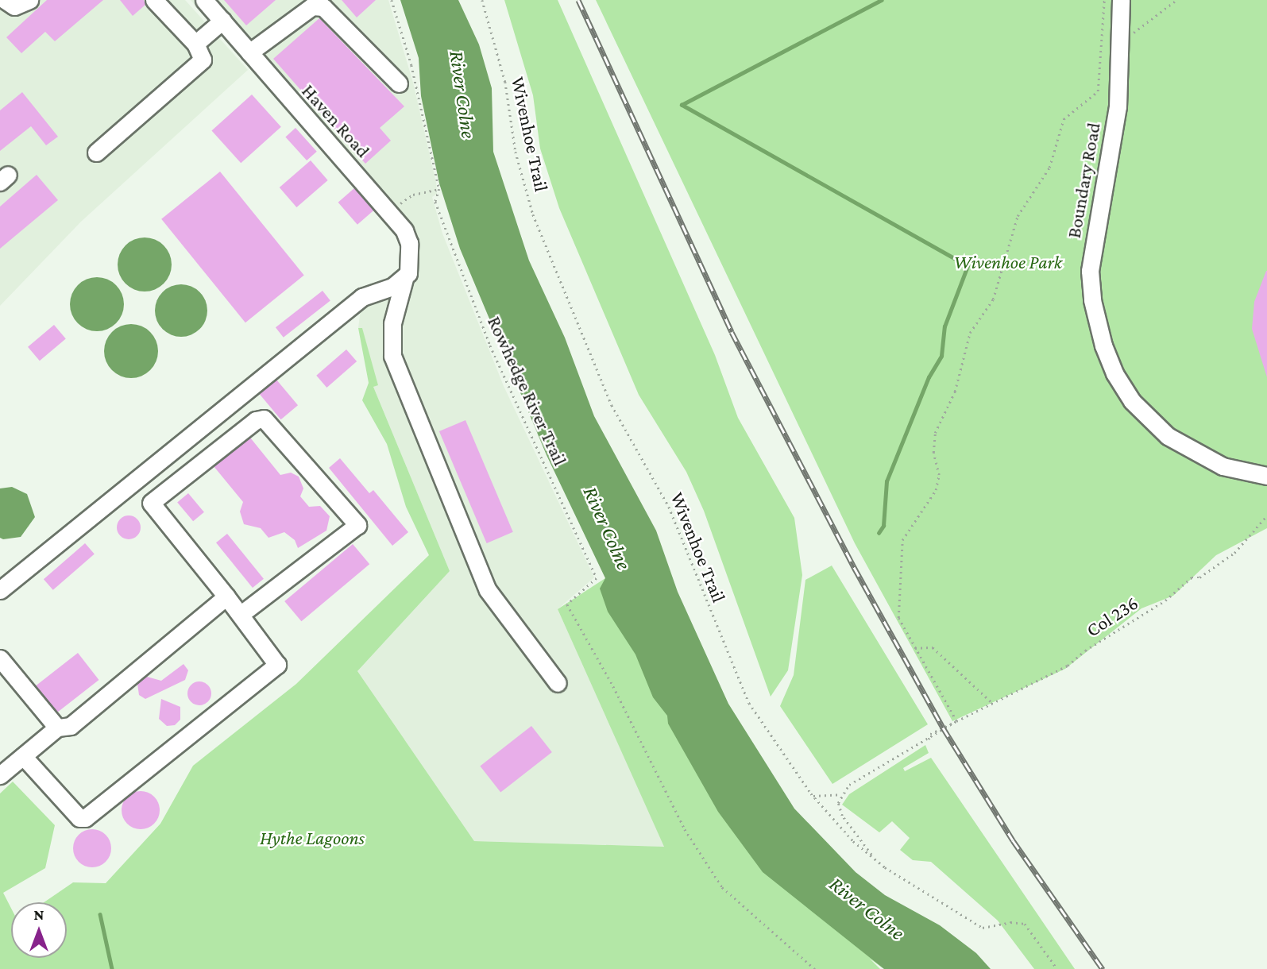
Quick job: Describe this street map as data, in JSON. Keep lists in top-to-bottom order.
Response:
{
  "streets": {
    "street": ["Haven Road", "Boundary Road"],
    "path": ["Wivenhoe Trail", "Rowhedge River Trail", "Col 236"]
  },
  "water": ["River Colne"],
  "parks": ["Wivenhoe Park", "Hythe Lagoons"],
  "north": "top"
}
